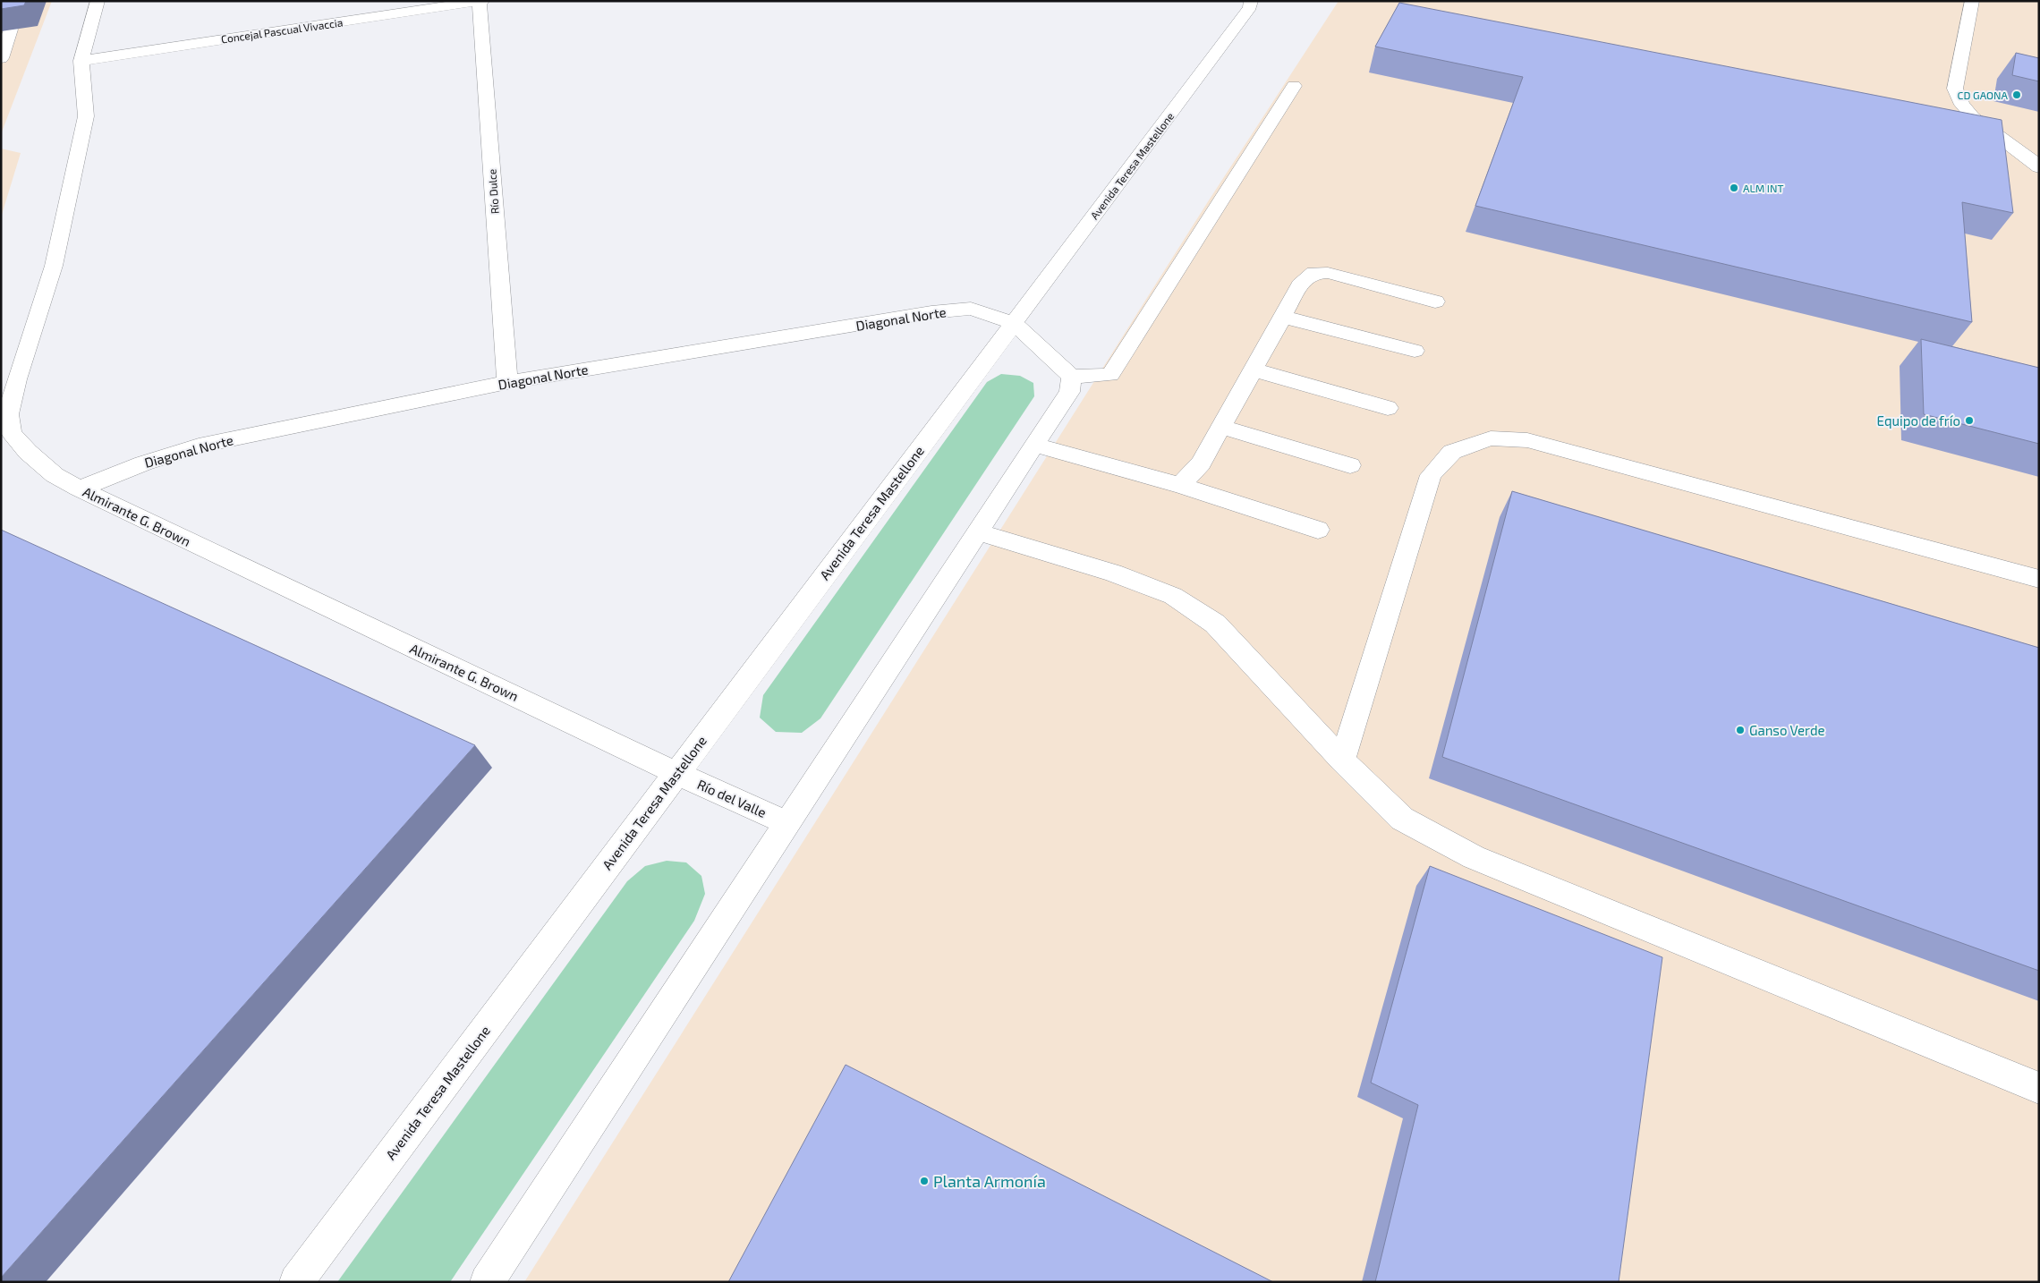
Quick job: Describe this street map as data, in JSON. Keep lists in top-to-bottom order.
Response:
{
  "streets": {
    "street": [
      "Concejal Pascual Vivaccia",
      "Avenida Teresa Mastellone",
      "Río Dulce",
      "Diagonal Norte",
      "Almirante G. Brown",
      "Río del Valle"
    ]
  },
  "crossings": [
    ["Concejal Pascual Vivaccia", "Río Dulce"],
    ["Concejal Pascual Vivaccia", "Almirante G. Brown"],
    ["Avenida Teresa Mastellone", "Diagonal Norte"],
    ["Avenida Teresa Mastellone", "Almirante G. Brown"],
    ["Avenida Teresa Mastellone", "Río del Valle"],
    ["Río Dulce", "Diagonal Norte"],
    ["Diagonal Norte", "Almirante G. Brown"],
    ["Almirante G. Brown", "Río del Valle"]
  ],
  "places": [
    "CD GAONA",
    "ALM INT",
    "Equipo de frío",
    "Ganso Verde",
    "Planta Armonía"
  ]
}
